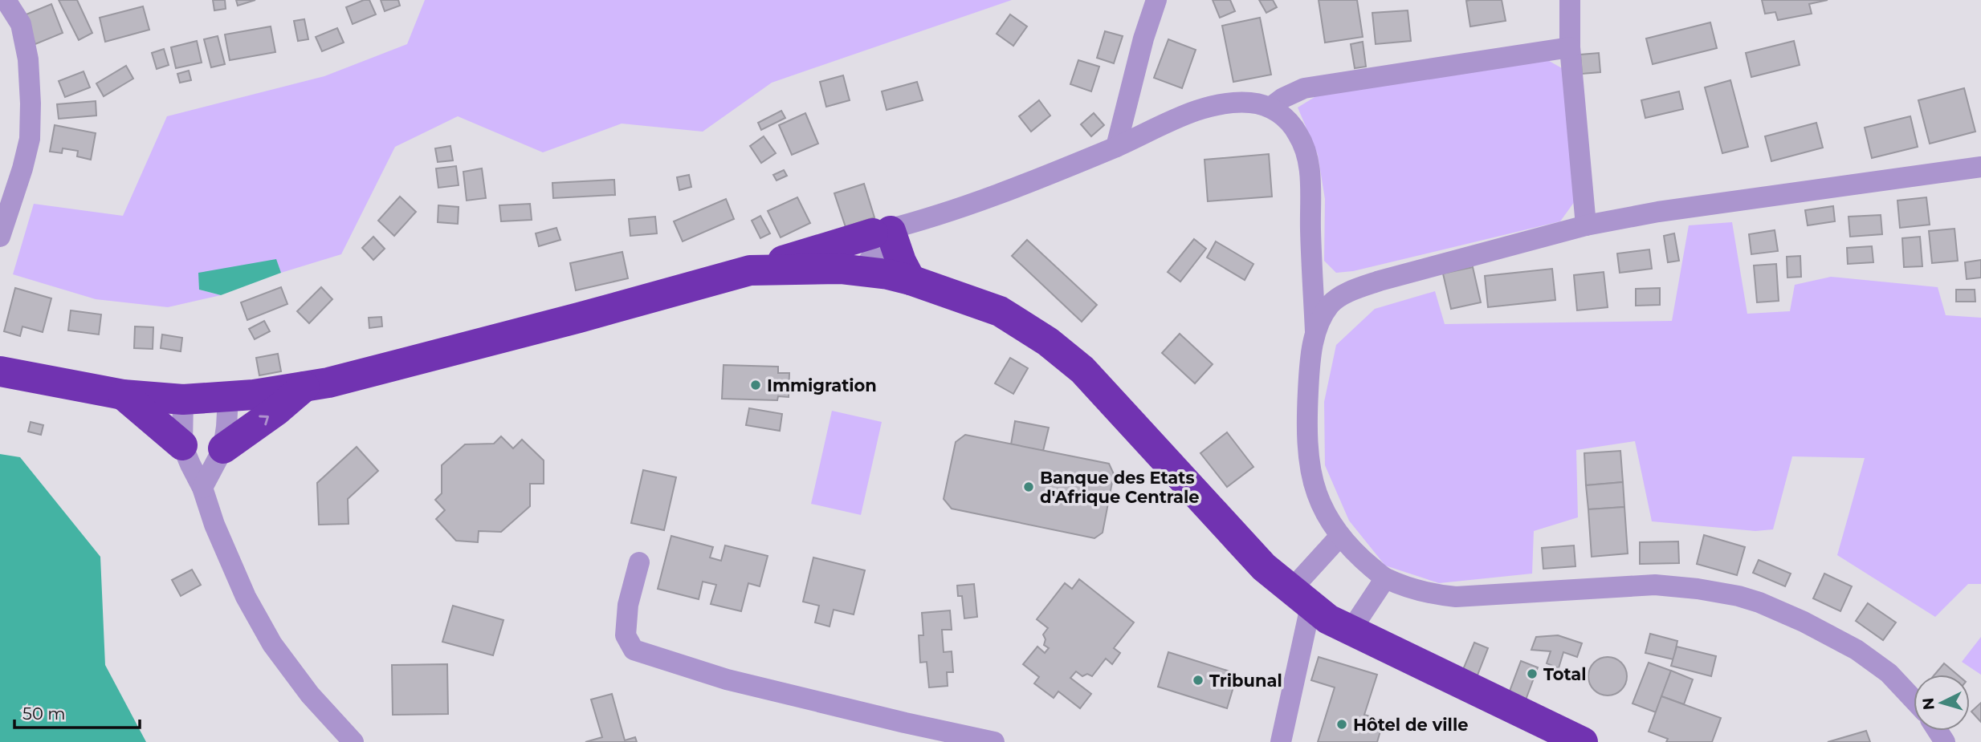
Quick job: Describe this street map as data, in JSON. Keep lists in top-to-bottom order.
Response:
{
  "places": [
    "Immigration",
    "Banque des Etats d'Afrique Centrale",
    "Total",
    "Tribunal",
    "Hôtel de ville"
  ],
  "scale_bar": "50 m",
  "north": "left"
}
